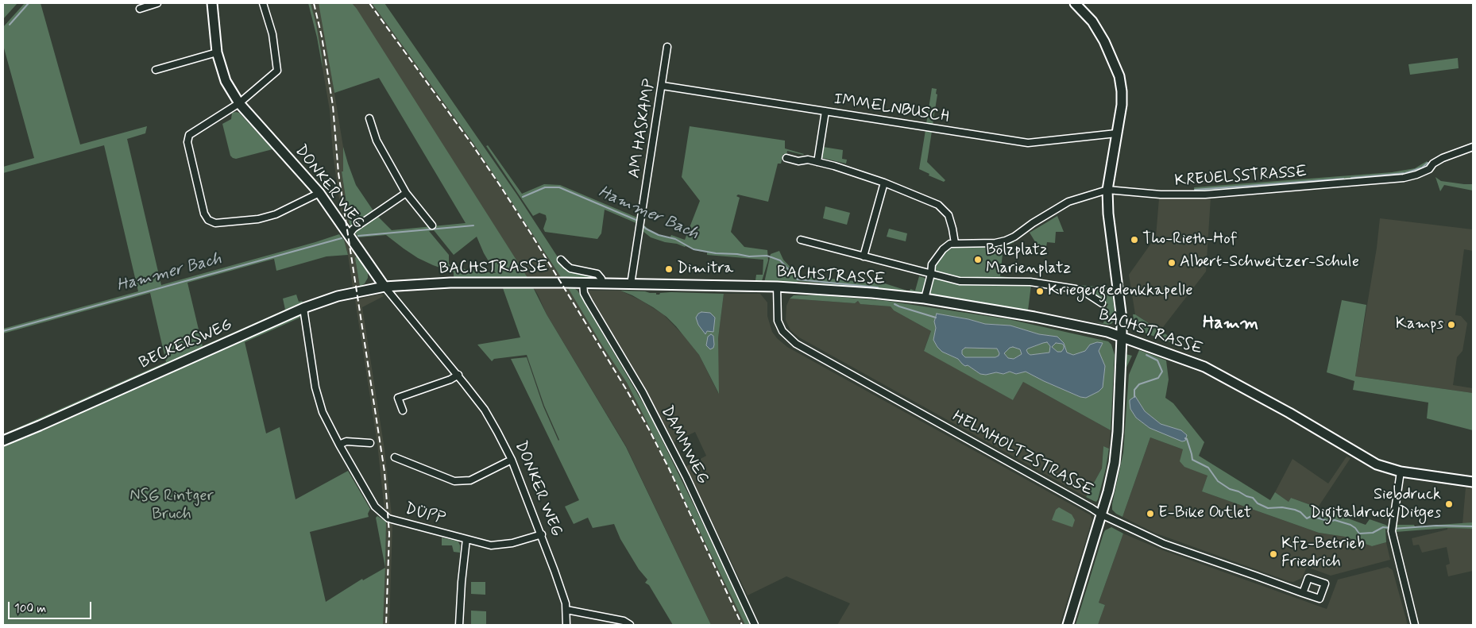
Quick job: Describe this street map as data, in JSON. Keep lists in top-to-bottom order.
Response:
{
  "streets": {
    "street": [
      "IMMELNBUSCH",
      "AM HASKAMP",
      "KREUELSSTRASSE",
      "DONKER WEG",
      "BACHSTRASSE",
      "BECKERSWEG",
      "DAMMWEG",
      "HELMHOLTZSTRASSE",
      "DÜPP"
    ]
  },
  "crossings": [
    ["IMMELNBUSCH", "AM HASKAMP"],
    ["AM HASKAMP", "BACHSTRASSE"],
    ["DONKER WEG", "BACHSTRASSE"],
    ["DONKER WEG", "BECKERSWEG"],
    ["DONKER WEG", "DÜPP"],
    ["BACHSTRASSE", "BECKERSWEG"],
    ["BACHSTRASSE", "DAMMWEG"],
    ["BACHSTRASSE", "HELMHOLTZSTRASSE"],
    ["BECKERSWEG", "DÜPP"]
  ],
  "districts": ["Hamm"],
  "water": ["Hammer Bach"],
  "parks": ["NSG Rintger Bruch"],
  "places": [
    "Tho-Rieth-Hof",
    "Bolzplatz Marienplatz",
    "Albert-Schweitzer-Schule",
    "Dimitra",
    "Kriegergedenkkapelle",
    "Kamps",
    "Siebdruck Digitaldruck Ditges",
    "E-Bike Outlet",
    "Kfz-Betrieb Friedrich"
  ],
  "scale_bar": "100 m"
}
